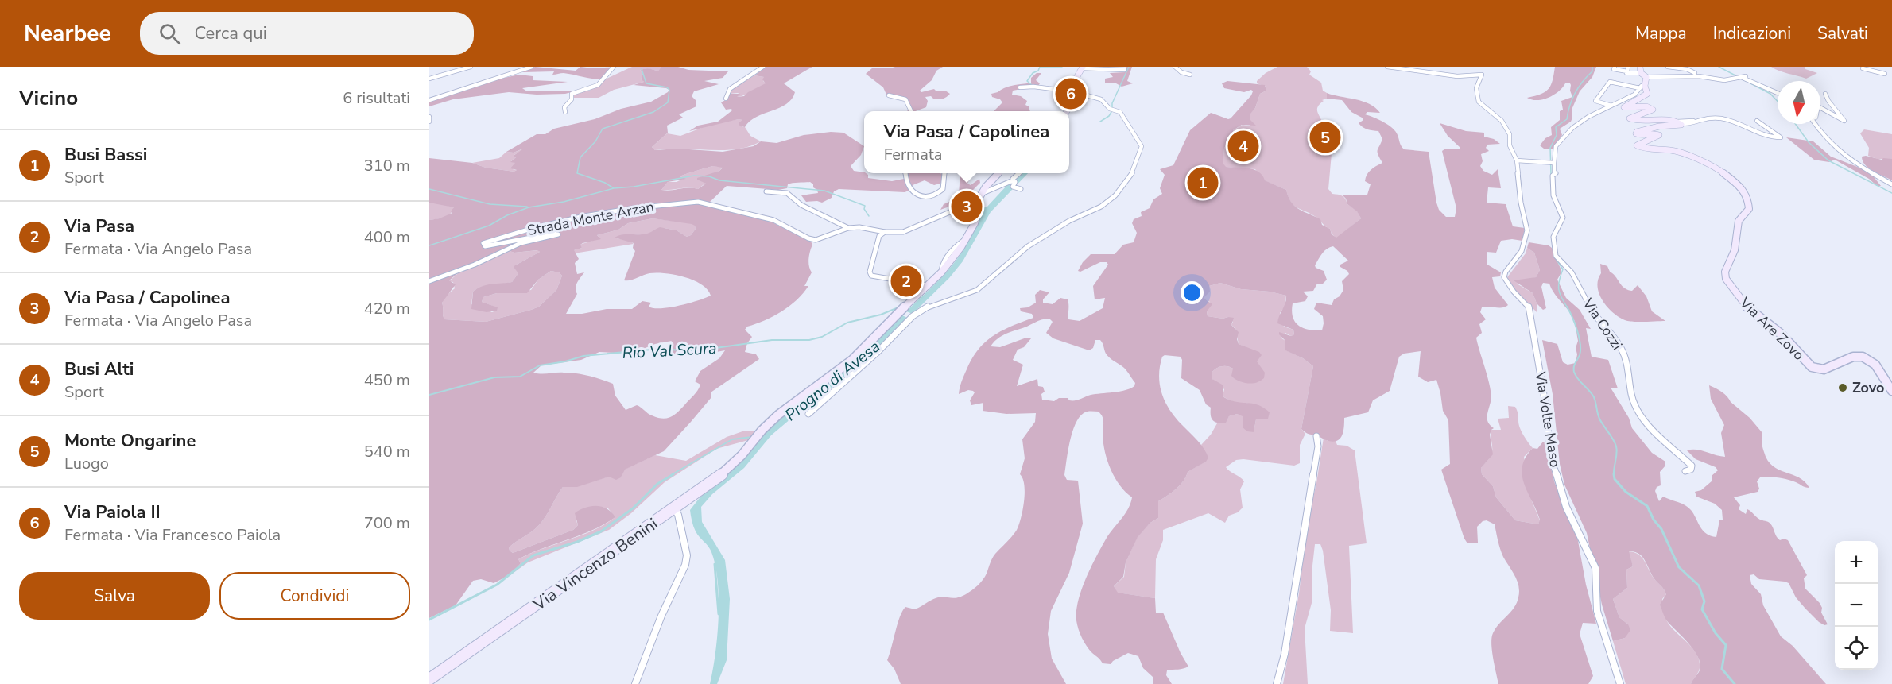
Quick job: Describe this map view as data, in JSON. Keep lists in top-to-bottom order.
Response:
{
  "streets": {
    "street": [
      "Strada Monte Arzan",
      "Via Cozzi",
      "Via Are Zovo",
      "Via Volte Maso",
      "Via Vincenzo Benini"
    ]
  },
  "crossings": [
    ["Strada Monte Arzan", "Via Vincenzo Benini"],
    ["Via Cozzi", "Via Are Zovo"]
  ],
  "water": ["Rio Val Scura", "Progno di Avesa"],
  "places": ["Zovo"],
  "north": "bottom",
  "page": {
    "header": "Nearbee",
    "search": "Cerca qui",
    "nav": ["Mappa", "Indicazioni", "Salvati"],
    "heading": ["Vicino", "6 risultati"],
    "pins": [
      "6",
      "5",
      "4",
      "1",
      "3",
      "2"
    ],
    "popup": ["Via Pasa / Capolinea", "Fermata"],
    "list": [
      {
        "mark": "1",
        "name": "Busi Bassi",
        "note": "Sport",
        "value": "310 m"
      },
      {
        "mark": "2",
        "name": "Via Pasa",
        "note": "Fermata · Via Angelo Pasa",
        "value": "400 m"
      },
      {
        "mark": "3",
        "name": "Via Pasa / Capolinea",
        "note": "Fermata · Via Angelo Pasa",
        "value": "420 m"
      },
      {
        "mark": "4",
        "name": "Busi Alti",
        "note": "Sport",
        "value": "450 m"
      },
      {
        "mark": "5",
        "name": "Monte Ongarine",
        "note": "Luogo",
        "value": "540 m"
      },
      {
        "mark": "6",
        "name": "Via Paiola II",
        "note": "Fermata · Via Francesco Paiola",
        "value": "700 m"
      }
    ],
    "map_buttons": ["+", "−"],
    "buttons": ["Salva", "Condividi"]
  }
}
